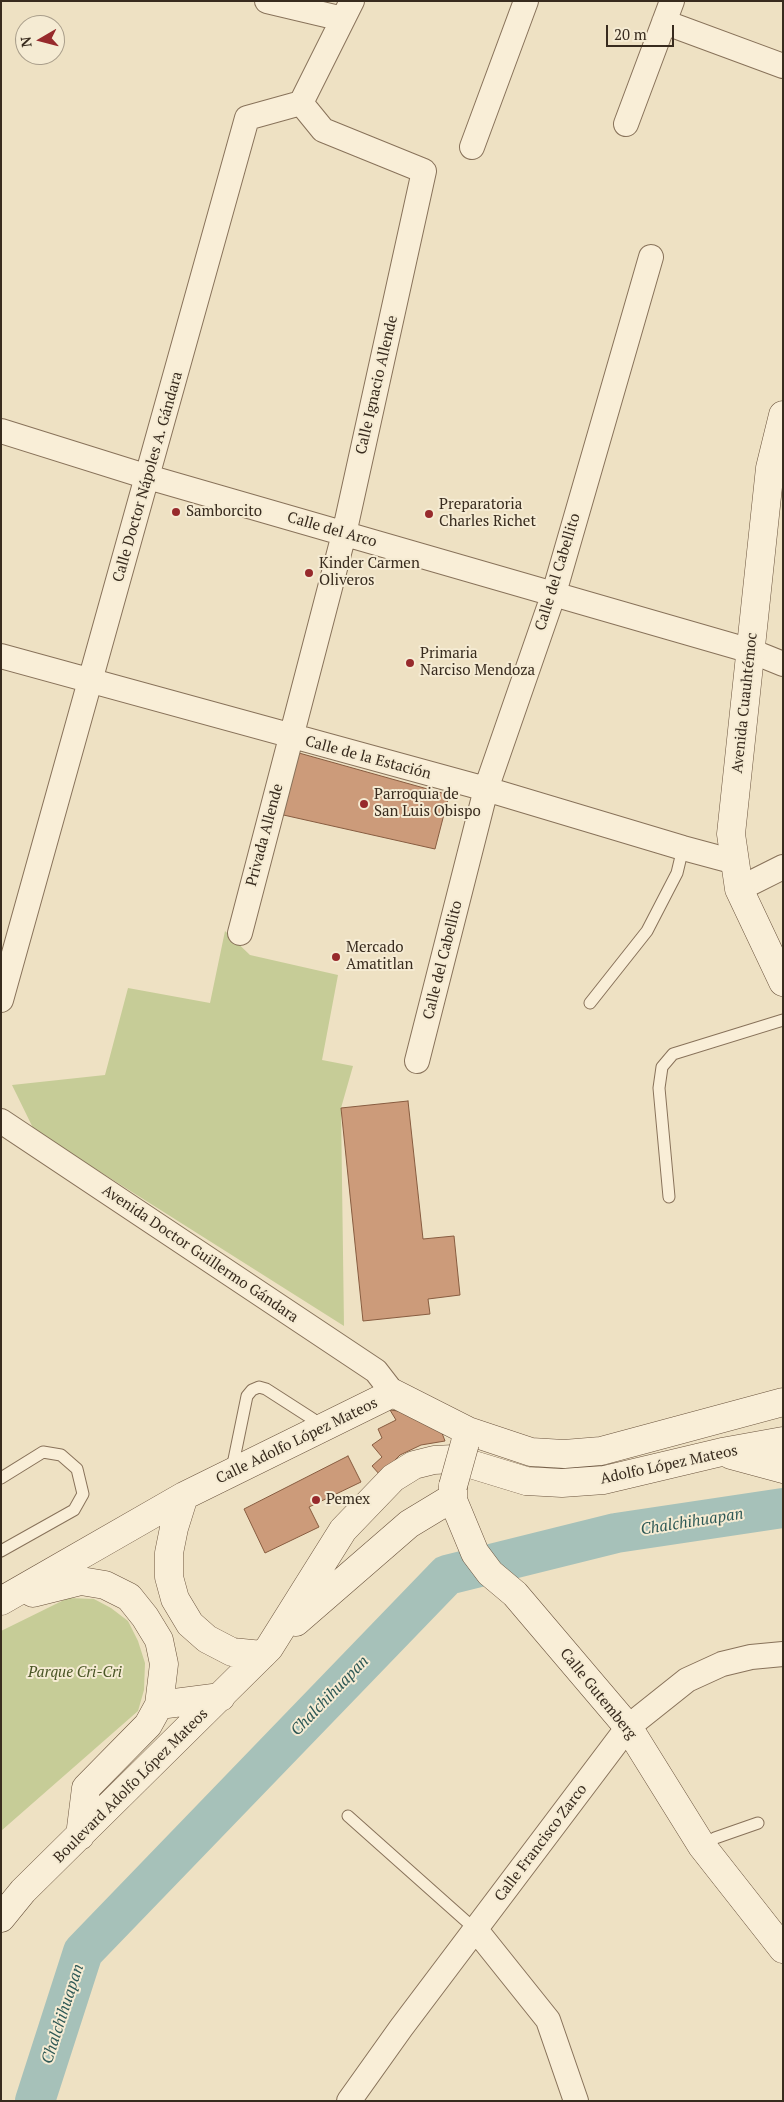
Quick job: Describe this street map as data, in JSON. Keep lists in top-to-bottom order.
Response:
{
  "streets": {
    "main road": [
      "Avenida Cuauhtémoc",
      "Calle Adolfo López Mateos",
      "Adolfo López Mateos",
      "Calle Gutemberg",
      "Boulevard Adolfo López Mateos"
    ],
    "street": [
      "Calle Ignacio Allende",
      "Calle Doctor Nápoles A. Gándara",
      "Calle del Arco",
      "Calle del Cabellito",
      "Calle de la Estación",
      "Privada Allende",
      "Avenida Doctor Guillermo Gándara",
      "Calle Francisco Zarco"
    ]
  },
  "crossings": [
    ["Calle Ignacio Allende", "Calle Doctor Nápoles A. Gándara"],
    ["Calle Ignacio Allende", "Calle del Arco"],
    ["Calle Ignacio Allende", "Calle de la Estación"],
    ["Calle Ignacio Allende", "Privada Allende"],
    ["Calle Doctor Nápoles A. Gándara", "Calle del Arco"],
    ["Calle Doctor Nápoles A. Gándara", "Calle de la Estación"],
    ["Calle del Arco", "Calle del Cabellito"],
    ["Calle del Arco", "Avenida Cuauhtémoc"],
    ["Calle del Cabellito", "Calle de la Estación"],
    ["Avenida Cuauhtémoc", "Calle de la Estación"],
    ["Calle de la Estación", "Privada Allende"],
    ["Avenida Doctor Guillermo Gándara", "Calle Adolfo López Mateos"],
    ["Adolfo López Mateos", "Boulevard Adolfo López Mateos"],
    ["Calle Gutemberg", "Calle Francisco Zarco"]
  ],
  "water": ["Chalchihuapan"],
  "parks": ["Parque Cri-Cri"],
  "places": [
    "Samborcito",
    "Preparatoria Charles Richet",
    "Kinder Carmen Oliveros",
    "Primaria Narciso Mendoza",
    "Parroquia de San Luis Obispo",
    "Mercado Amatitlan",
    "Pemex"
  ],
  "scale_bar": "20 m",
  "north": "left"
}
